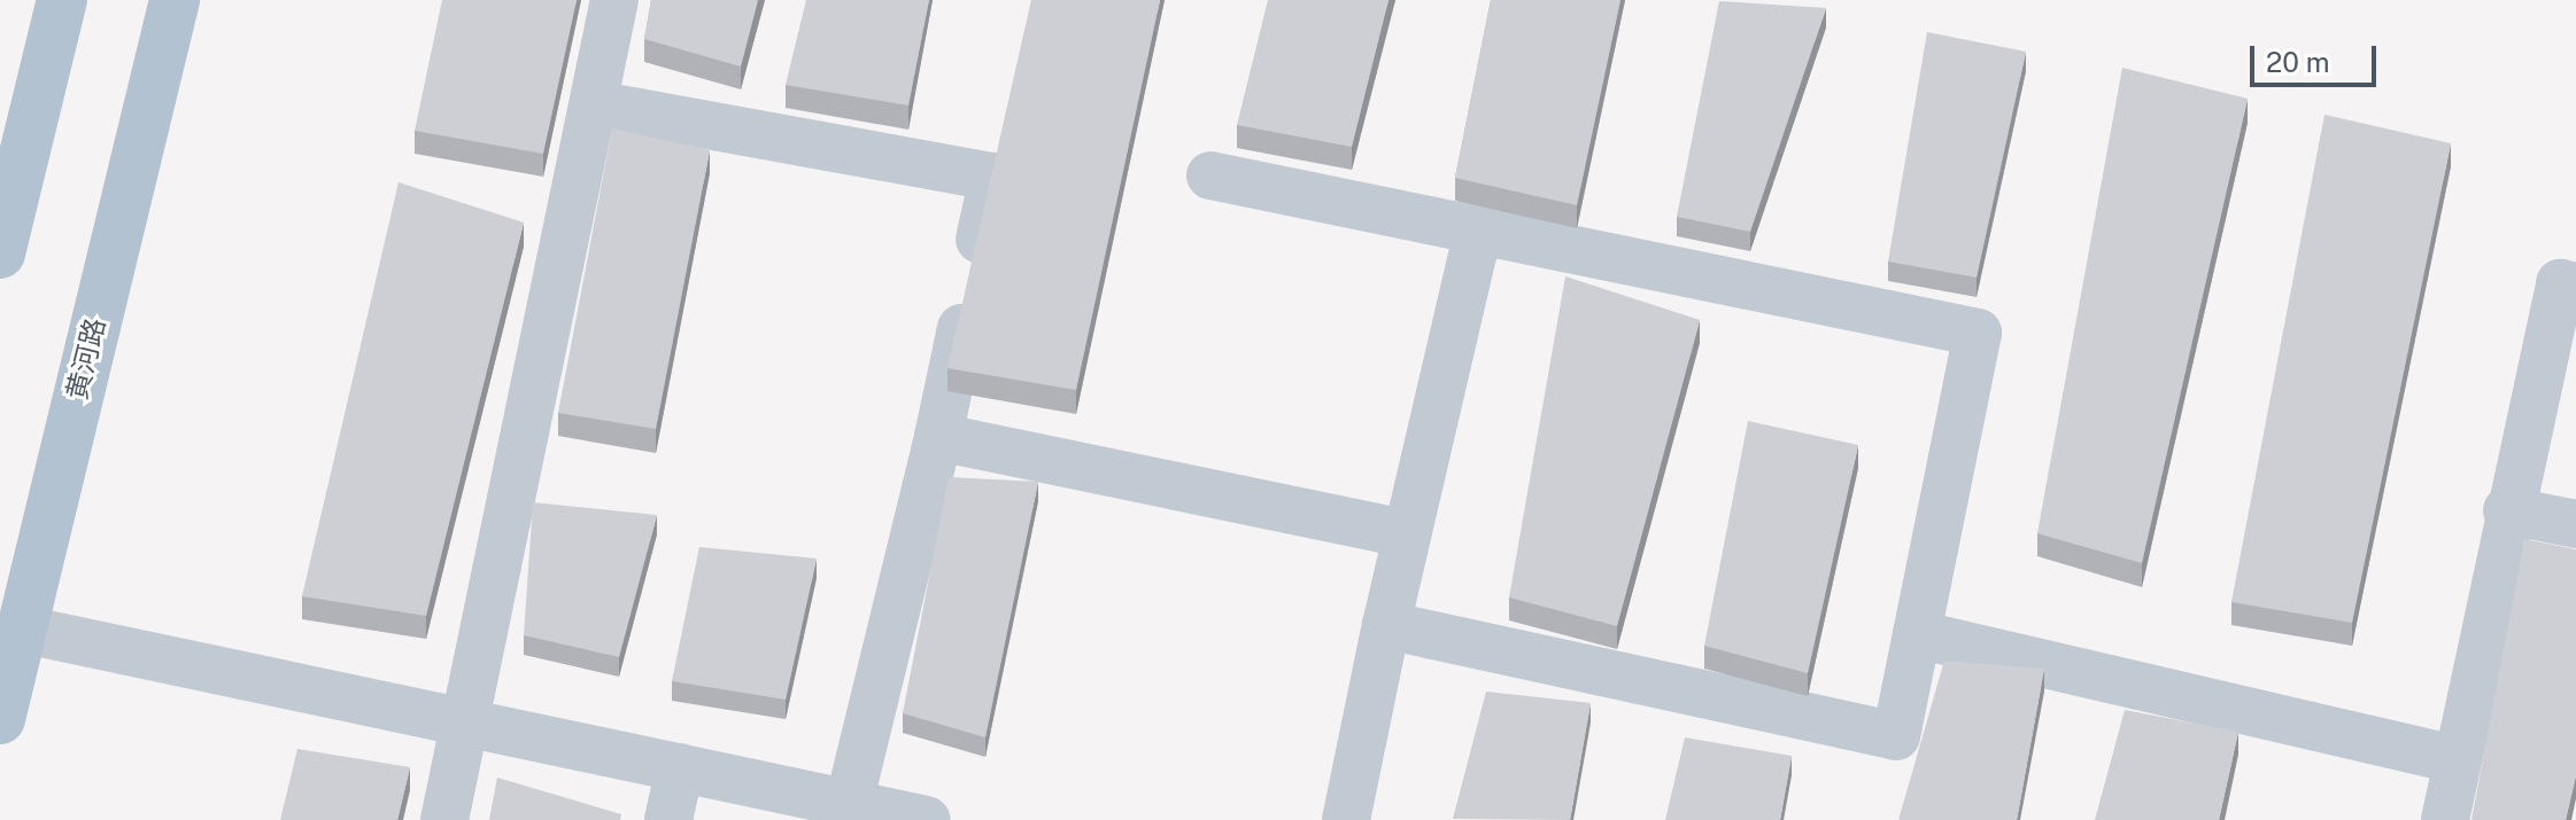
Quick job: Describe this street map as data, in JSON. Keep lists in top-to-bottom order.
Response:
{
  "streets": {
    "main road": ["黄河路"]
  },
  "scale_bar": "20 m"
}
